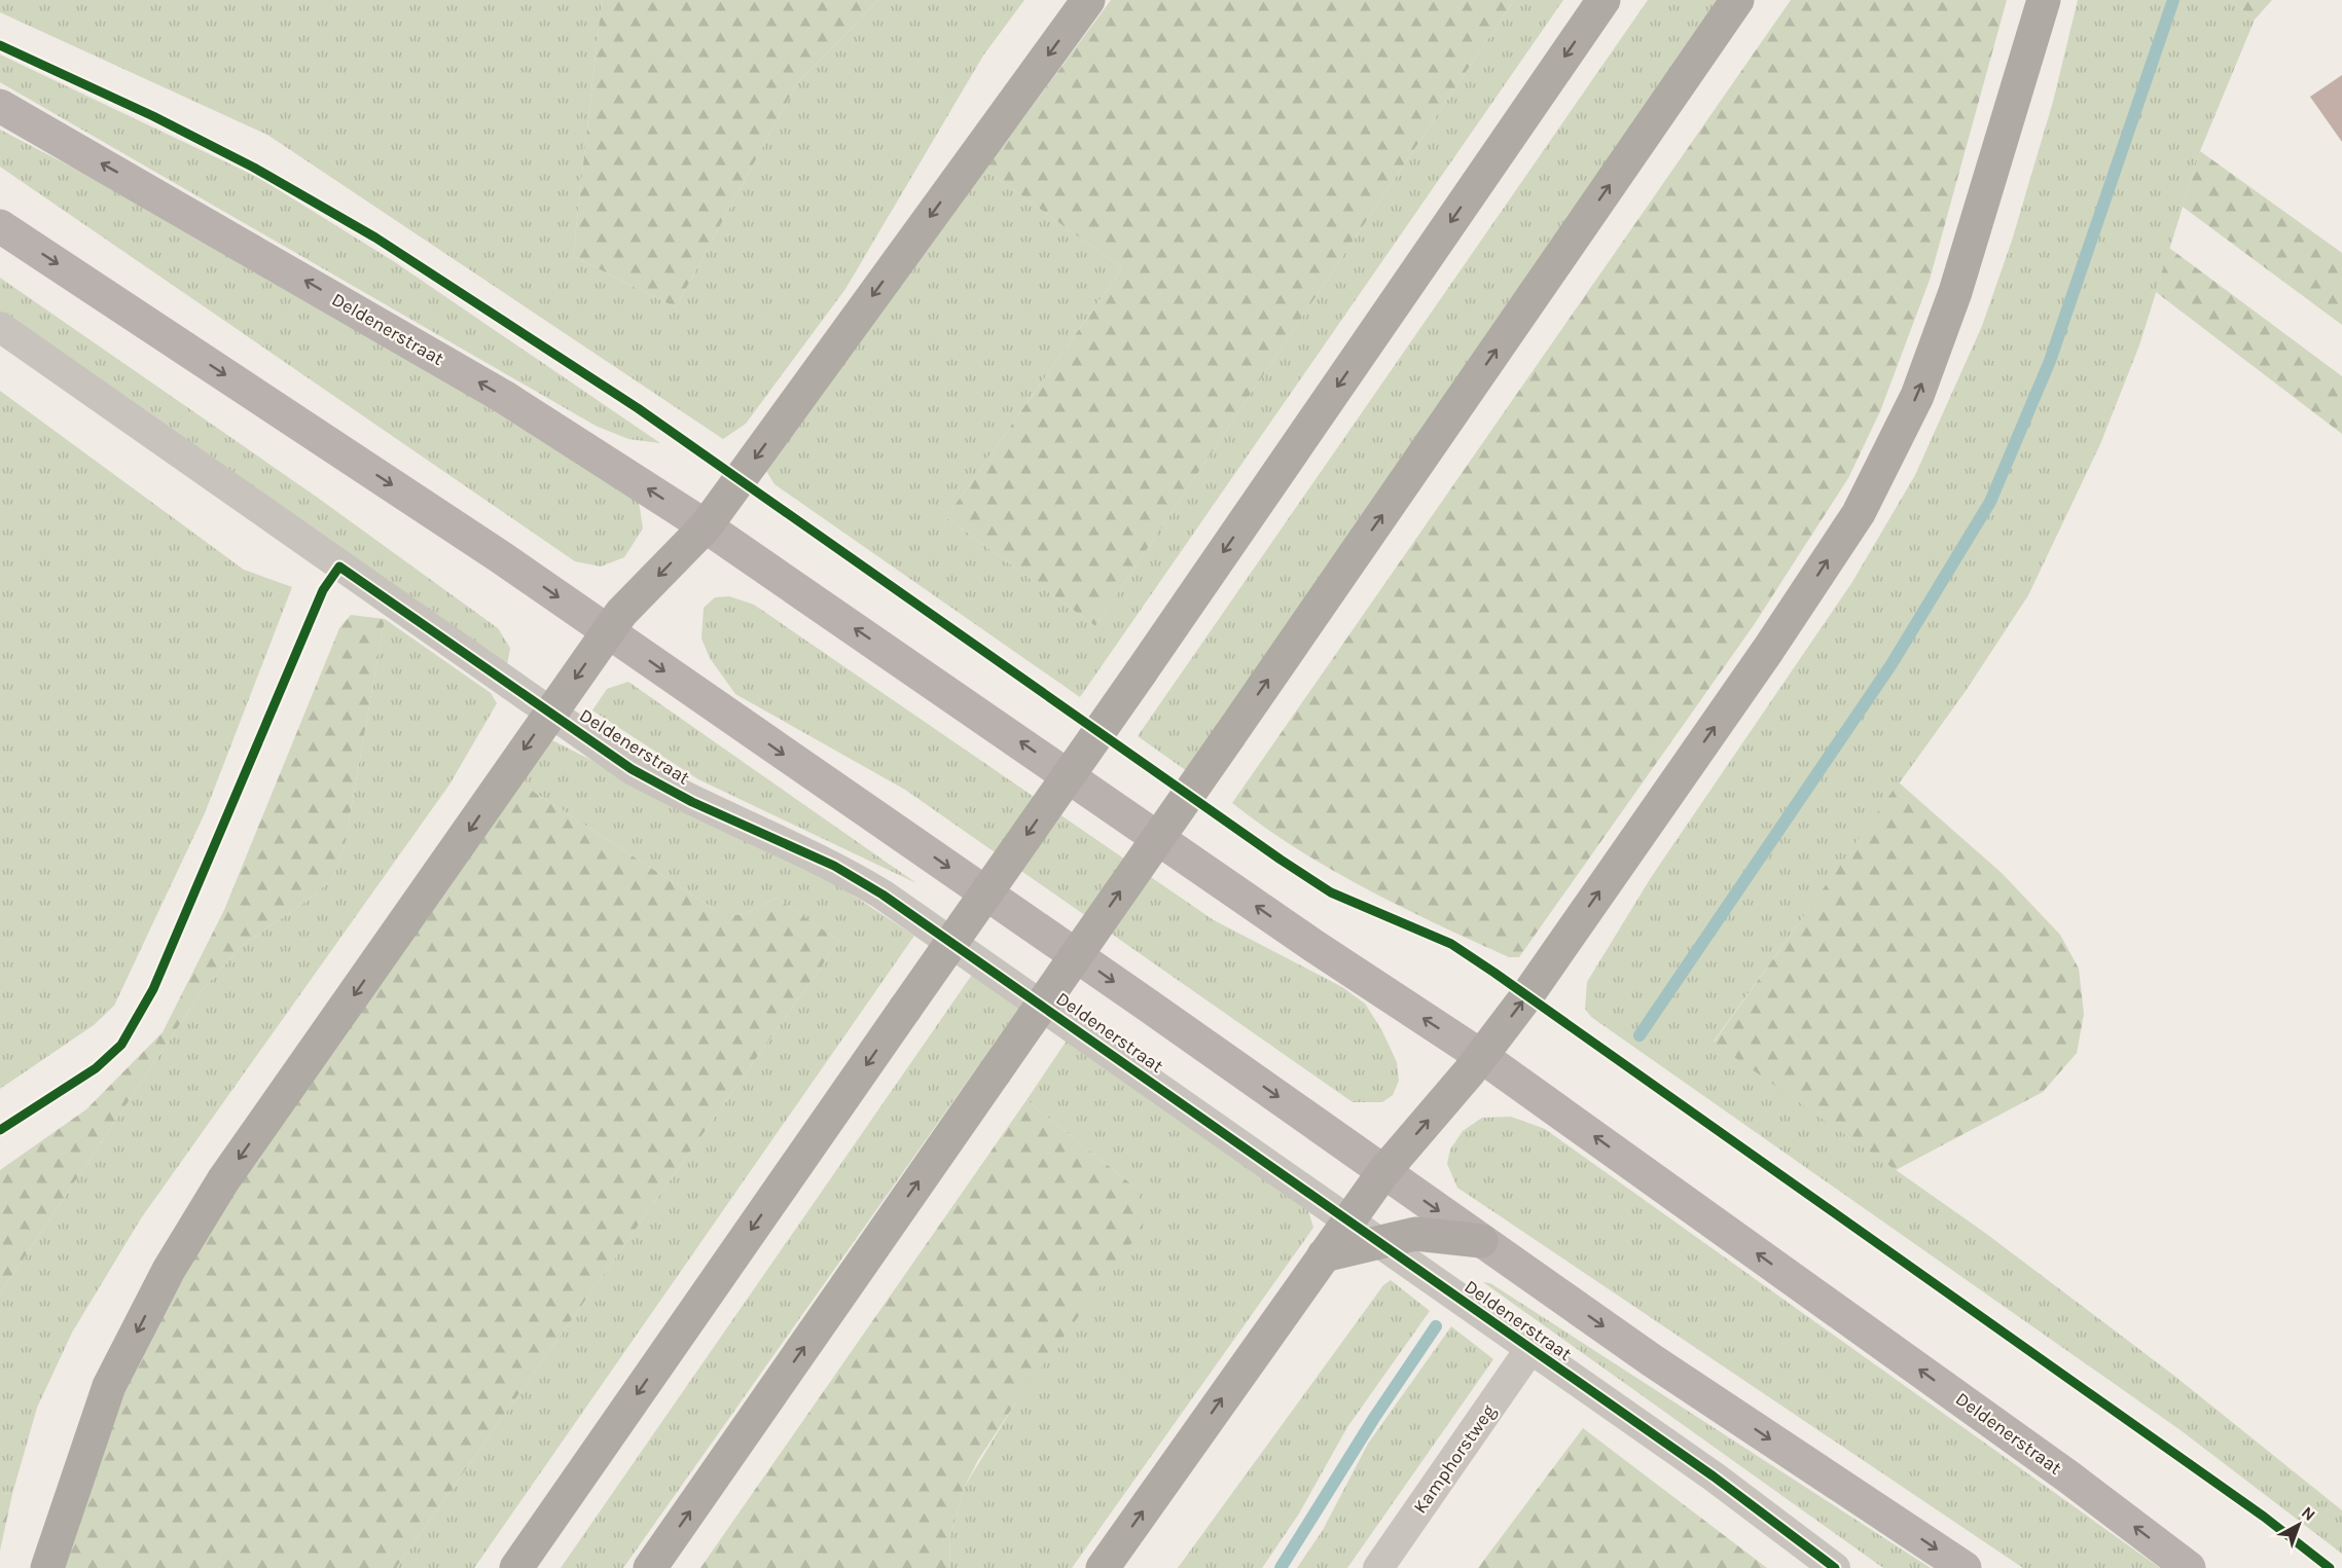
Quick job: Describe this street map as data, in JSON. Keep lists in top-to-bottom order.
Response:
{
  "streets": {
    "main road": ["Deldenerstraat"],
    "street": ["Kamphorstweg"]
  },
  "crossings": [
    ["Deldenerstraat", "Kamphorstweg"]
  ],
  "north": "top right"
}
